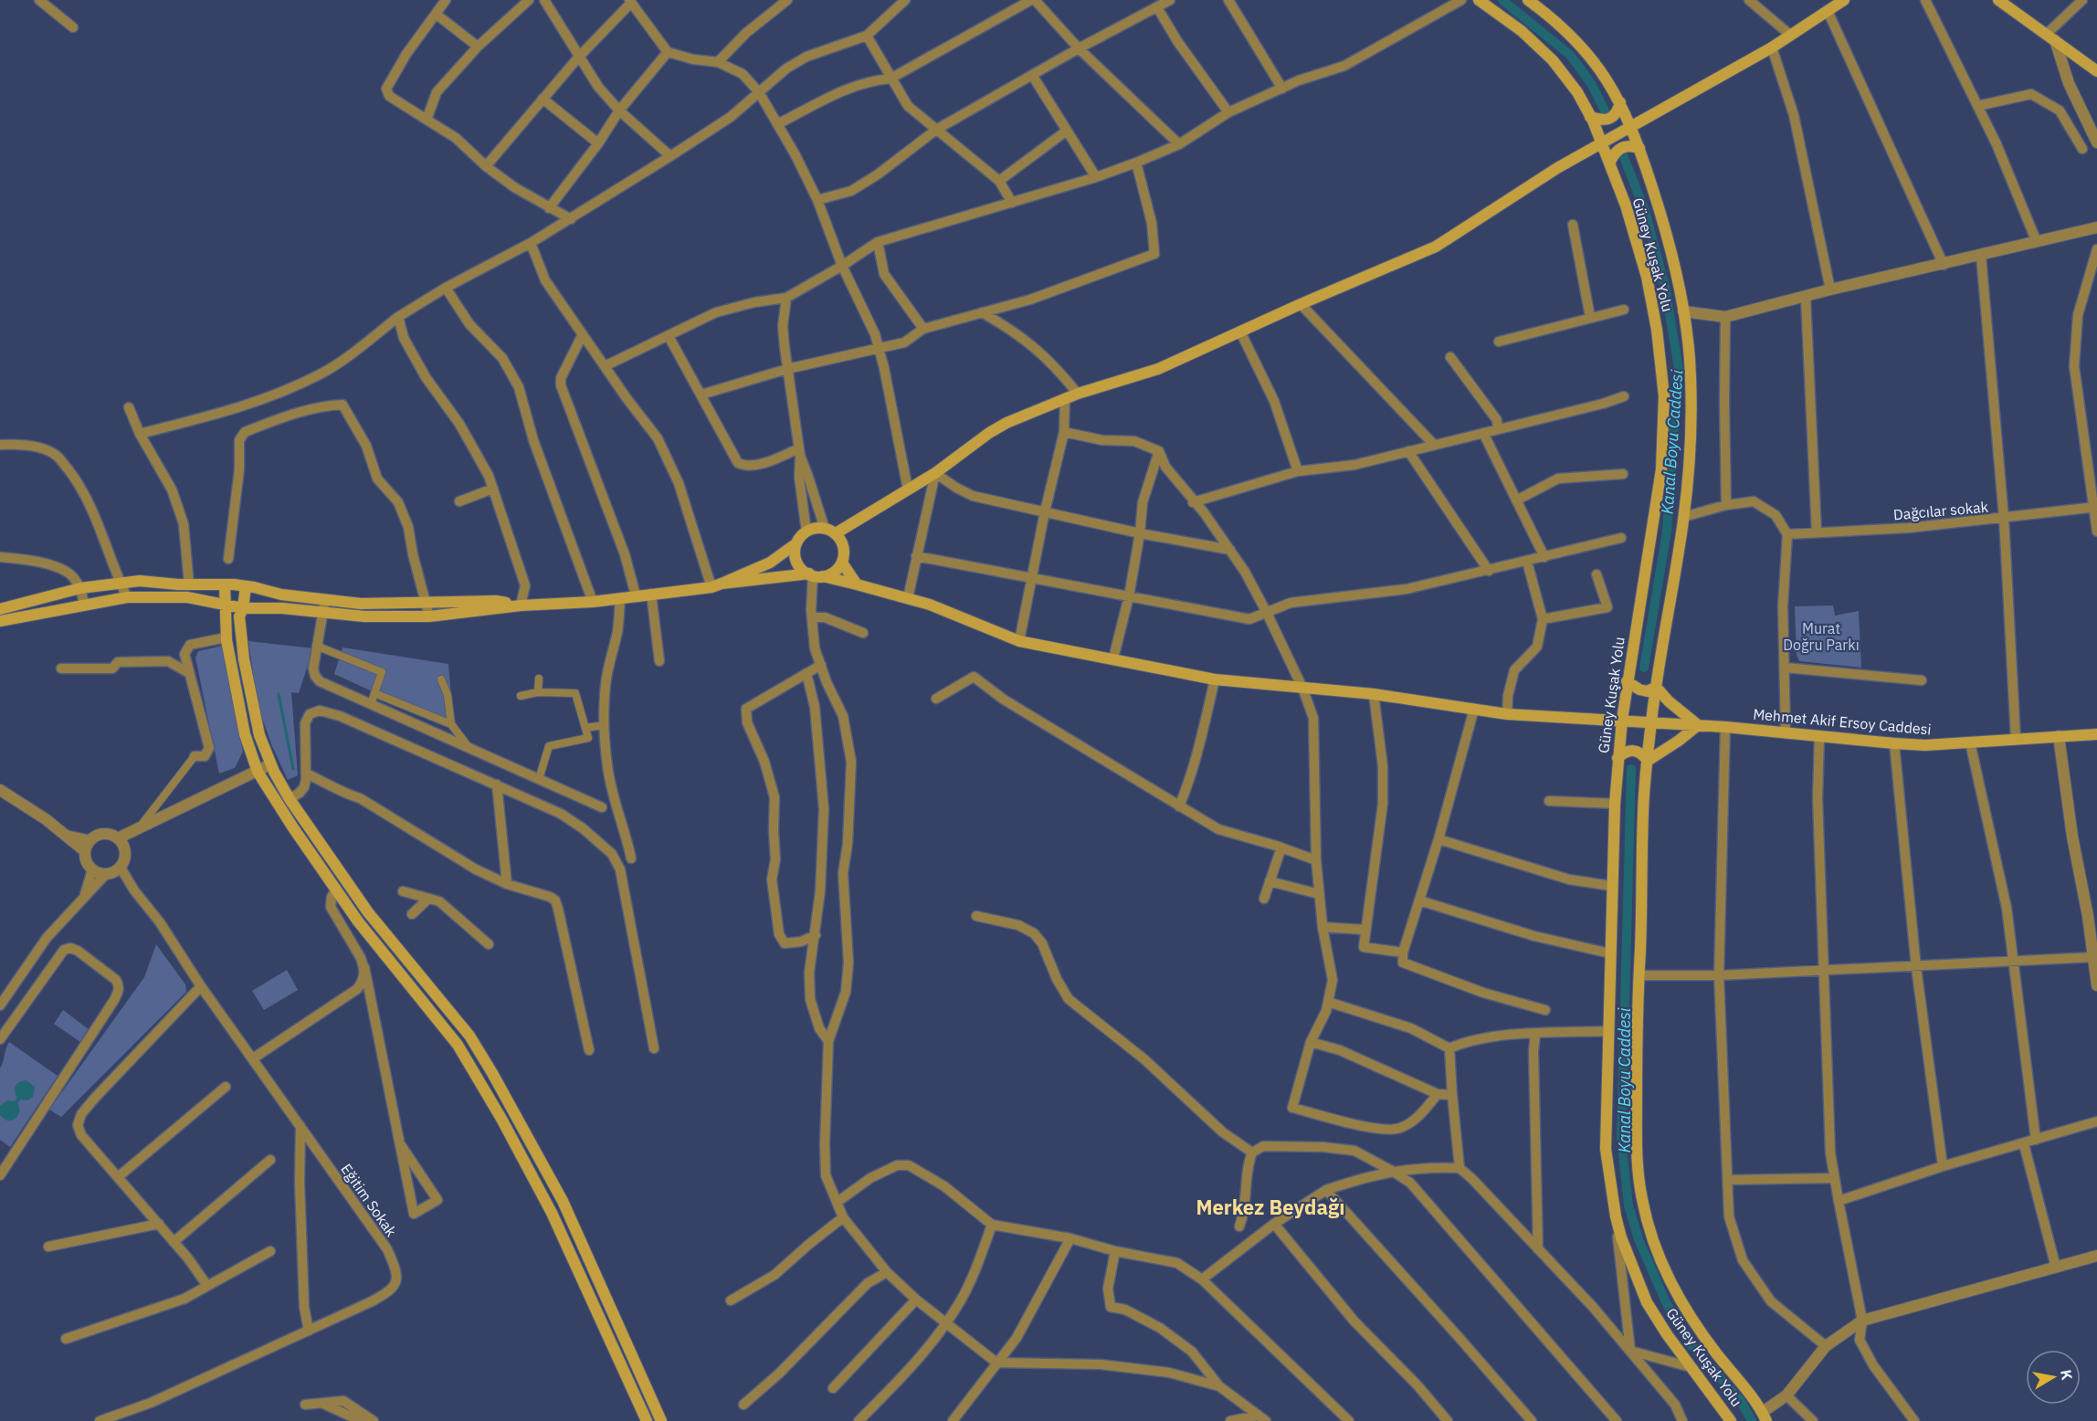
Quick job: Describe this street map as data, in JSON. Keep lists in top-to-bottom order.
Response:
{
  "streets": {
    "main road": ["Güney Kuşak Yolu", "Mehmet Akif Ersoy Caddesi"],
    "street": ["Dağcılar sokak", "Eğitim Sokak"]
  },
  "crossings": [
    ["Güney Kuşak Yolu", "Mehmet Akif Ersoy Caddesi"]
  ],
  "districts": ["Merkez Beydağı"],
  "water": ["Kanal Boyu Caddesi"],
  "parks": ["Murat Doğru Parkı"],
  "north": "right"
}
